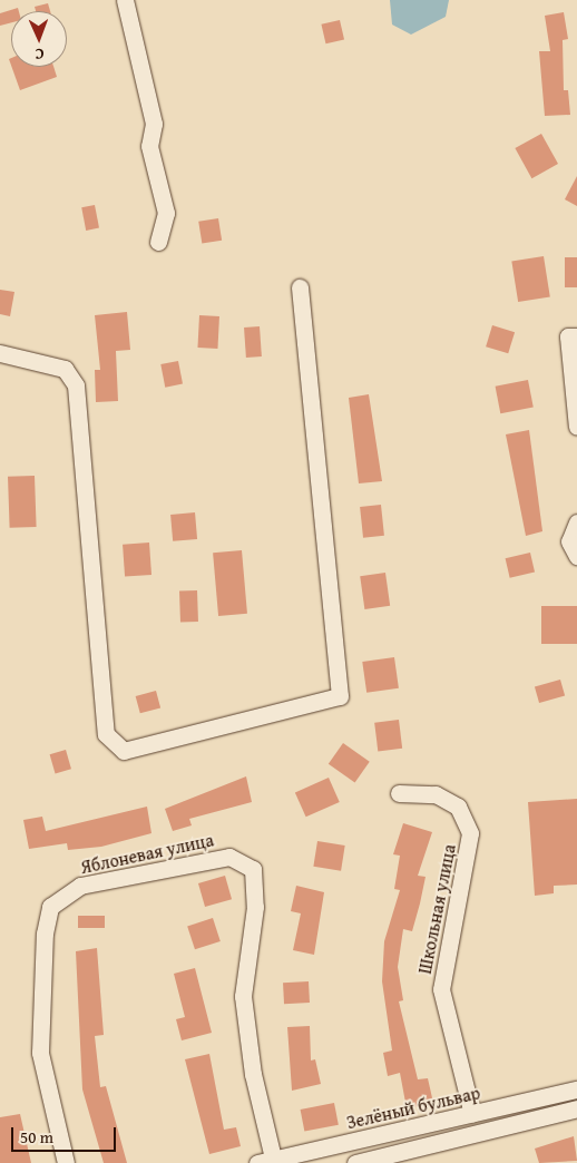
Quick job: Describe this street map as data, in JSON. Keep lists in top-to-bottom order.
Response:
{
  "streets": {
    "street": ["Яблоневая улица", "Школьная улица", "Зелёный бульвар"]
  },
  "crossings": [
    ["Яблоневая улица", "Зелёный бульвар"],
    ["Школьная улица", "Зелёный бульвар"]
  ],
  "scale_bar": "50 m",
  "north": "bottom"
}
